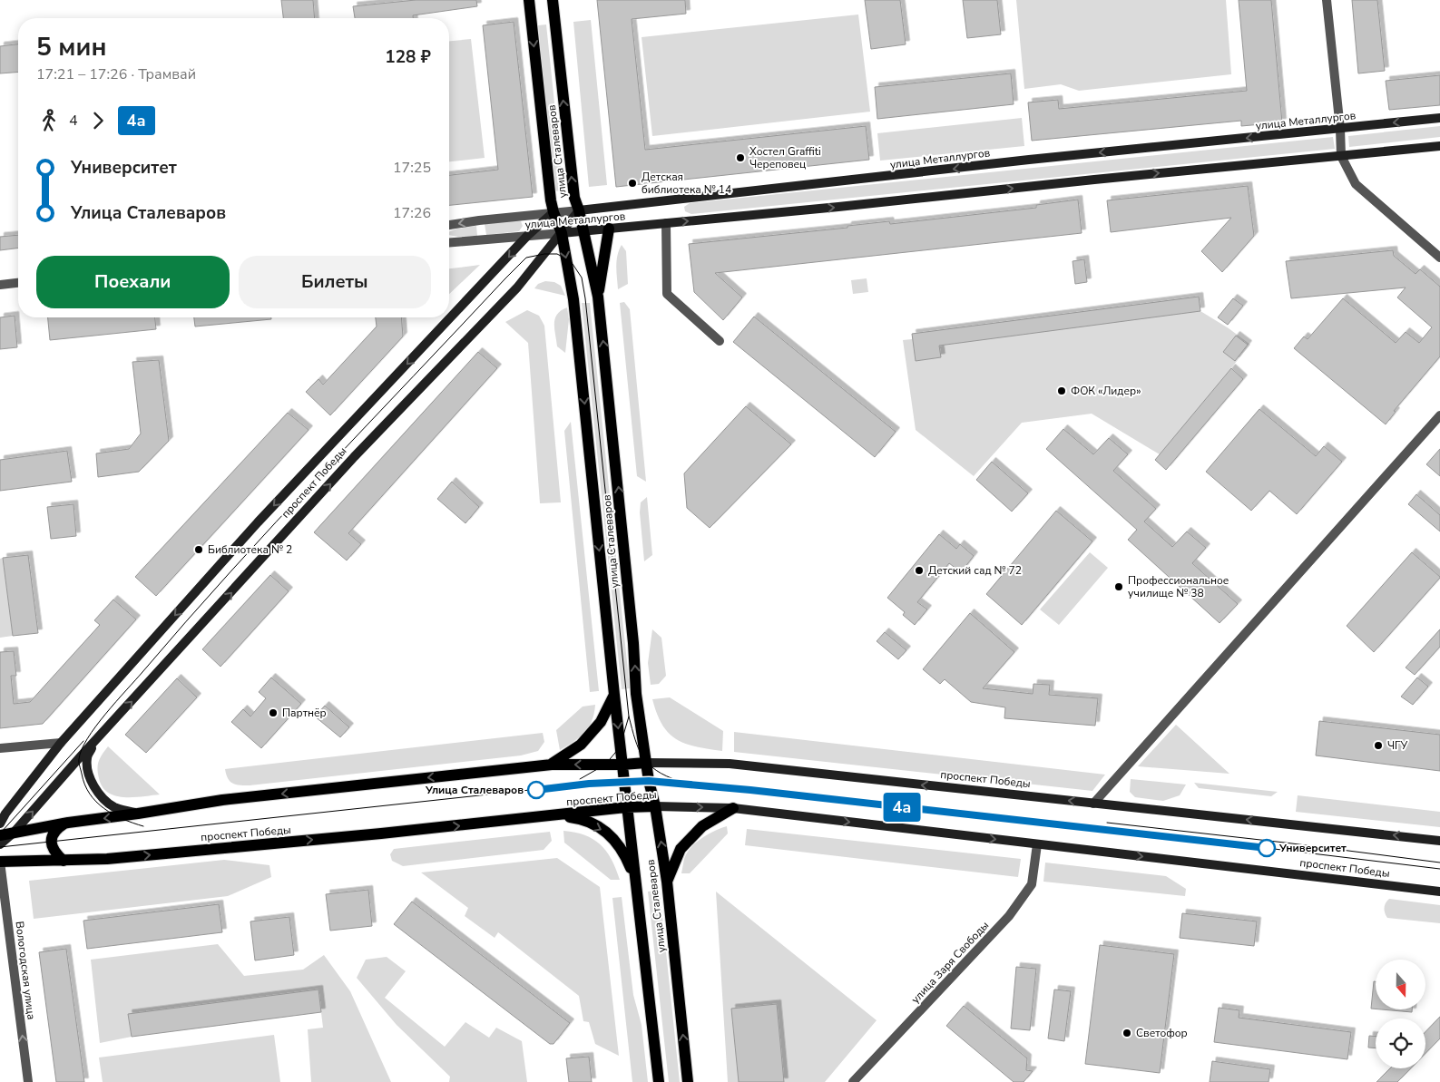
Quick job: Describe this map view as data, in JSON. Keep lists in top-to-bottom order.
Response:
{
  "streets": {
    "main road": ["улица Сталеваров", "проспект Победы"],
    "street": ["улица Металлургов", "улица Заря Свободы", "Вологодская улица"]
  },
  "crossings": [
    ["улица Металлургов", "улица Сталеваров"],
    ["улица Металлургов", "проспект Победы"],
    ["улица Сталеваров", "проспект Победы"],
    ["проспект Победы", "улица Заря Свободы"],
    ["проспект Победы", "Вологодская улица"]
  ],
  "one_way": ["Вологодская улица"],
  "places": [
    "Хостел Graffiti Череповец",
    "Детская библиотека № 14",
    "ФОК «Лидер»",
    "Библиотека № 2",
    "Детский сад № 72",
    "Профессиональное училище № 38",
    "Партнёр",
    "ЧГУ",
    "Улица Сталеваров",
    "Университет",
    "Светофор"
  ],
  "lines": ["tram line 4а"],
  "north": "bottom",
  "page": {
    "on_map": "4а",
    "heading": ["5 мин", "17:21 – 17:26 · Трамвай", "128 ₽"],
    "legs": ["4", "4а"],
    "list": [
      {
        "name": "Университет",
        "value": "17:25"
      },
      {
        "name": "Улица Сталеваров",
        "value": "17:26"
      }
    ],
    "buttons": ["Поехали", "Билеты"]
  }
}
